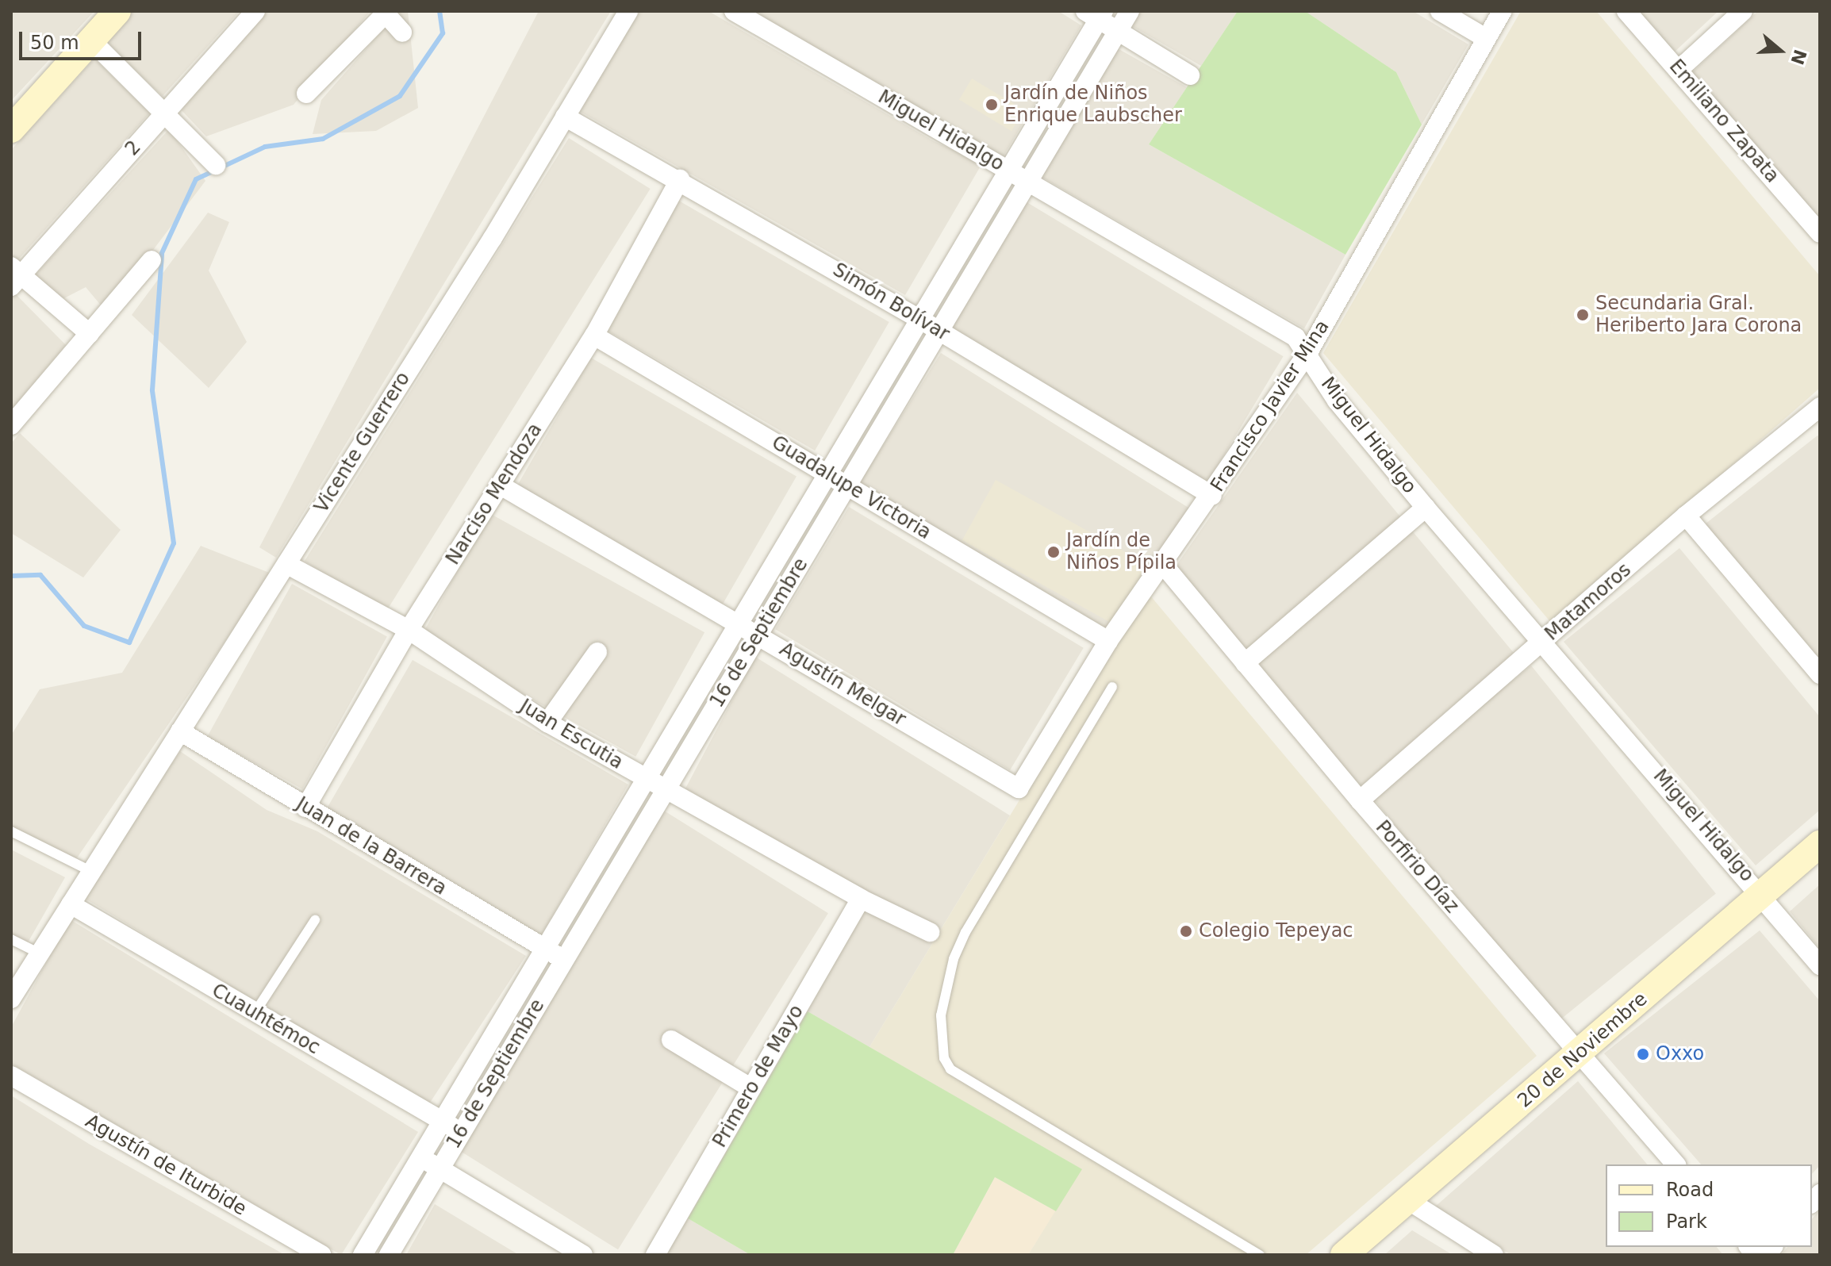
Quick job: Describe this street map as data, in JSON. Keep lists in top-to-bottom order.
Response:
{
  "streets": {
    "main road": ["20 de Noviembre"],
    "street": [
      "Emiliano Zapata",
      "Miguel Hidalgo",
      "2",
      "Simón Bolívar",
      "Francisco Javier Mina",
      "Vicente Guerrero",
      "Guadalupe Victoria",
      "Narciso Mendoza",
      "Matamoros",
      "16 de Septiembre",
      "Agustín Melgar",
      "Juan Escutia",
      "Juan de la Barrera",
      "Porfirio Díaz",
      "Cuauhtémoc",
      "Primero de Mayo",
      "Agustín de Iturbide"
    ]
  },
  "crossings": [
    ["Miguel Hidalgo", "Francisco Javier Mina"],
    ["Miguel Hidalgo", "Matamoros"],
    ["Miguel Hidalgo", "16 de Septiembre"],
    ["Miguel Hidalgo", "20 de Noviembre"],
    ["Simón Bolívar", "Francisco Javier Mina"],
    ["Simón Bolívar", "Vicente Guerrero"],
    ["Simón Bolívar", "Narciso Mendoza"],
    ["Simón Bolívar", "16 de Septiembre"],
    ["Francisco Javier Mina", "Guadalupe Victoria"],
    ["Francisco Javier Mina", "Agustín Melgar"],
    ["Francisco Javier Mina", "Porfirio Díaz"],
    ["Vicente Guerrero", "Juan Escutia"],
    ["Vicente Guerrero", "Juan de la Barrera"],
    ["Vicente Guerrero", "Cuauhtémoc"],
    ["Guadalupe Victoria", "Narciso Mendoza"],
    ["Guadalupe Victoria", "16 de Septiembre"],
    ["Narciso Mendoza", "Agustín Melgar"],
    ["Narciso Mendoza", "Juan Escutia"],
    ["Narciso Mendoza", "Juan de la Barrera"],
    ["Matamoros", "Porfirio Díaz"],
    ["16 de Septiembre", "Agustín Melgar"],
    ["16 de Septiembre", "Juan Escutia"],
    ["16 de Septiembre", "Juan de la Barrera"],
    ["16 de Septiembre", "Cuauhtémoc"],
    ["Juan Escutia", "Primero de Mayo"],
    ["Porfirio Díaz", "20 de Noviembre"]
  ],
  "places": [
    "Jardín de Niños Enrique Laubscher",
    "Secundaria Gral. Heriberto Jara Corona",
    "Jardín de Niños Pípila",
    "Colegio Tepeyac",
    "Oxxo"
  ],
  "legend": ["Road", "Park"],
  "scale_bar": "50 m",
  "north": "right"
}
